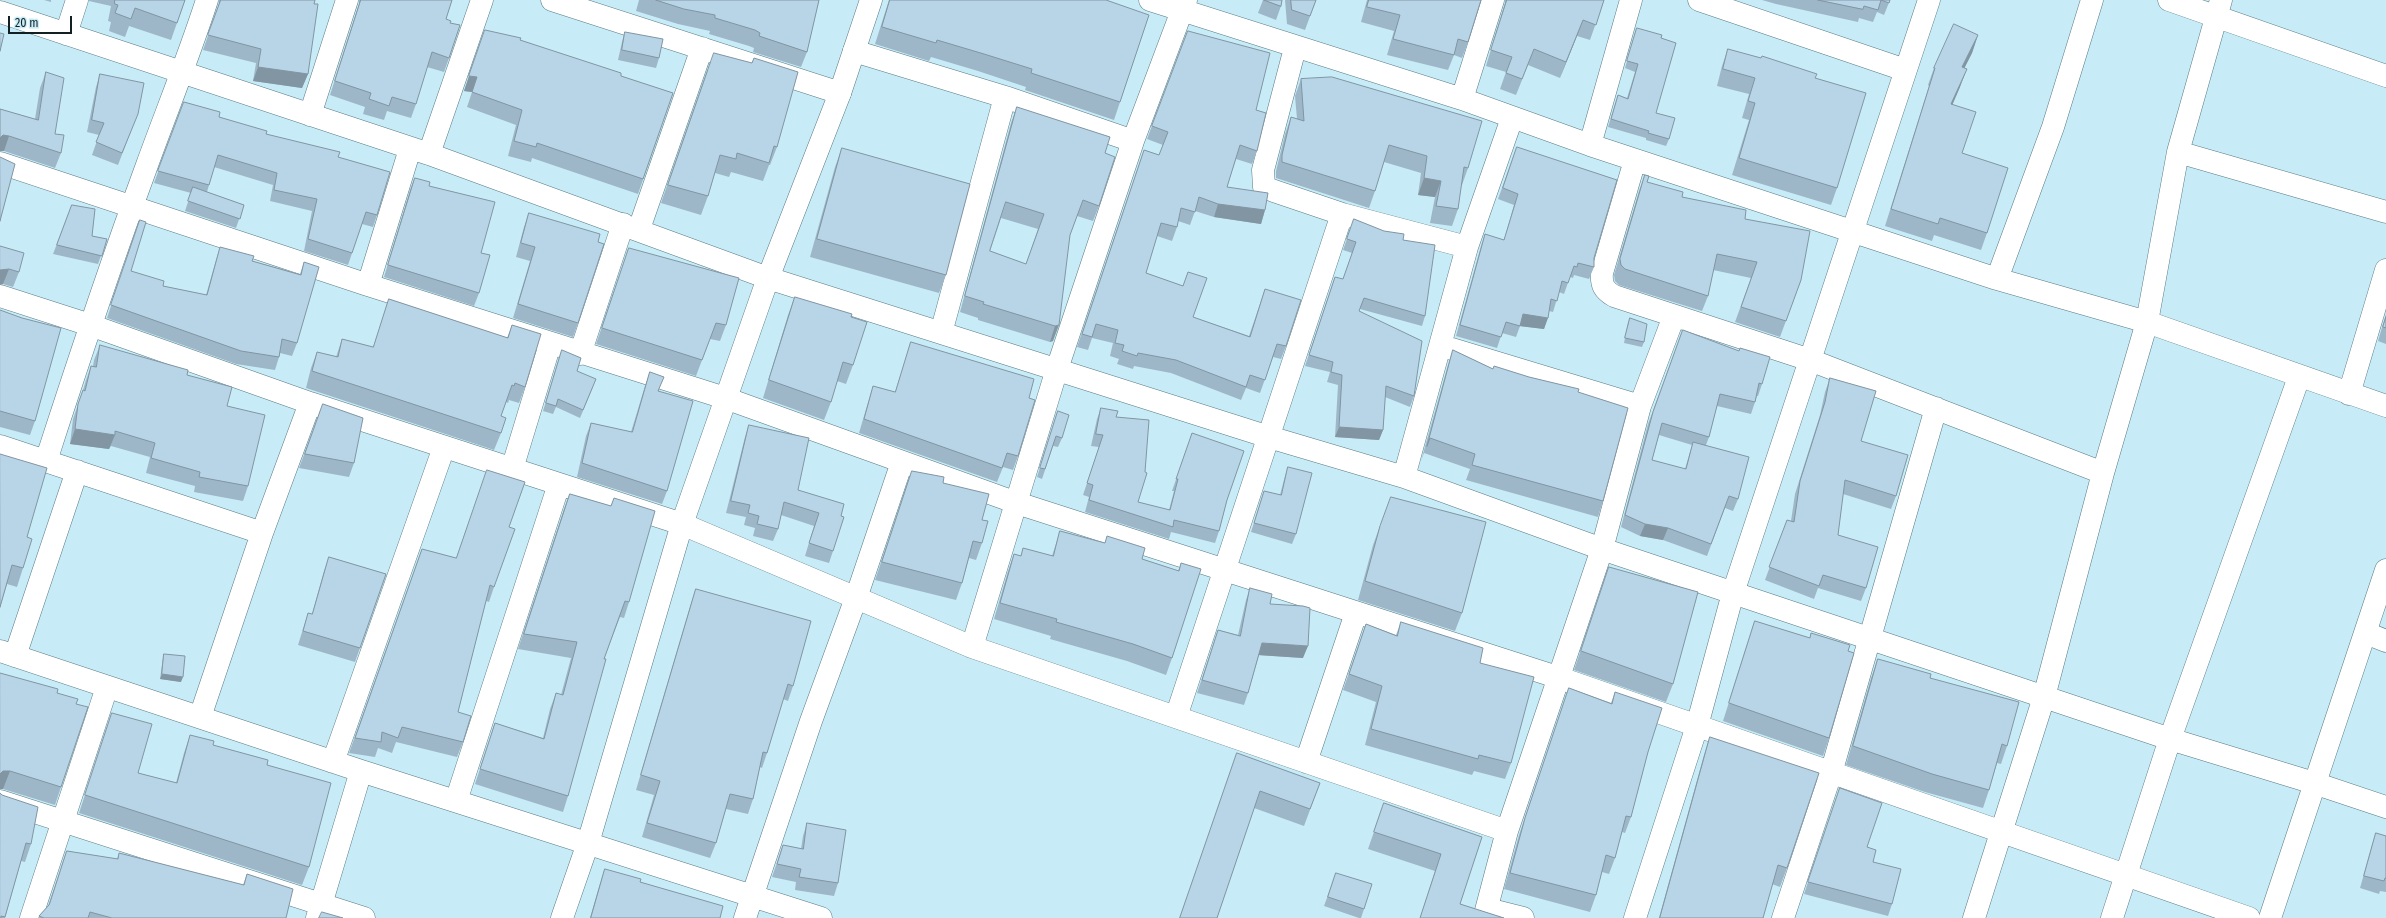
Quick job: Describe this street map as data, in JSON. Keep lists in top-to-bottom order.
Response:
{
  "scale_bar": "20 m"
}
